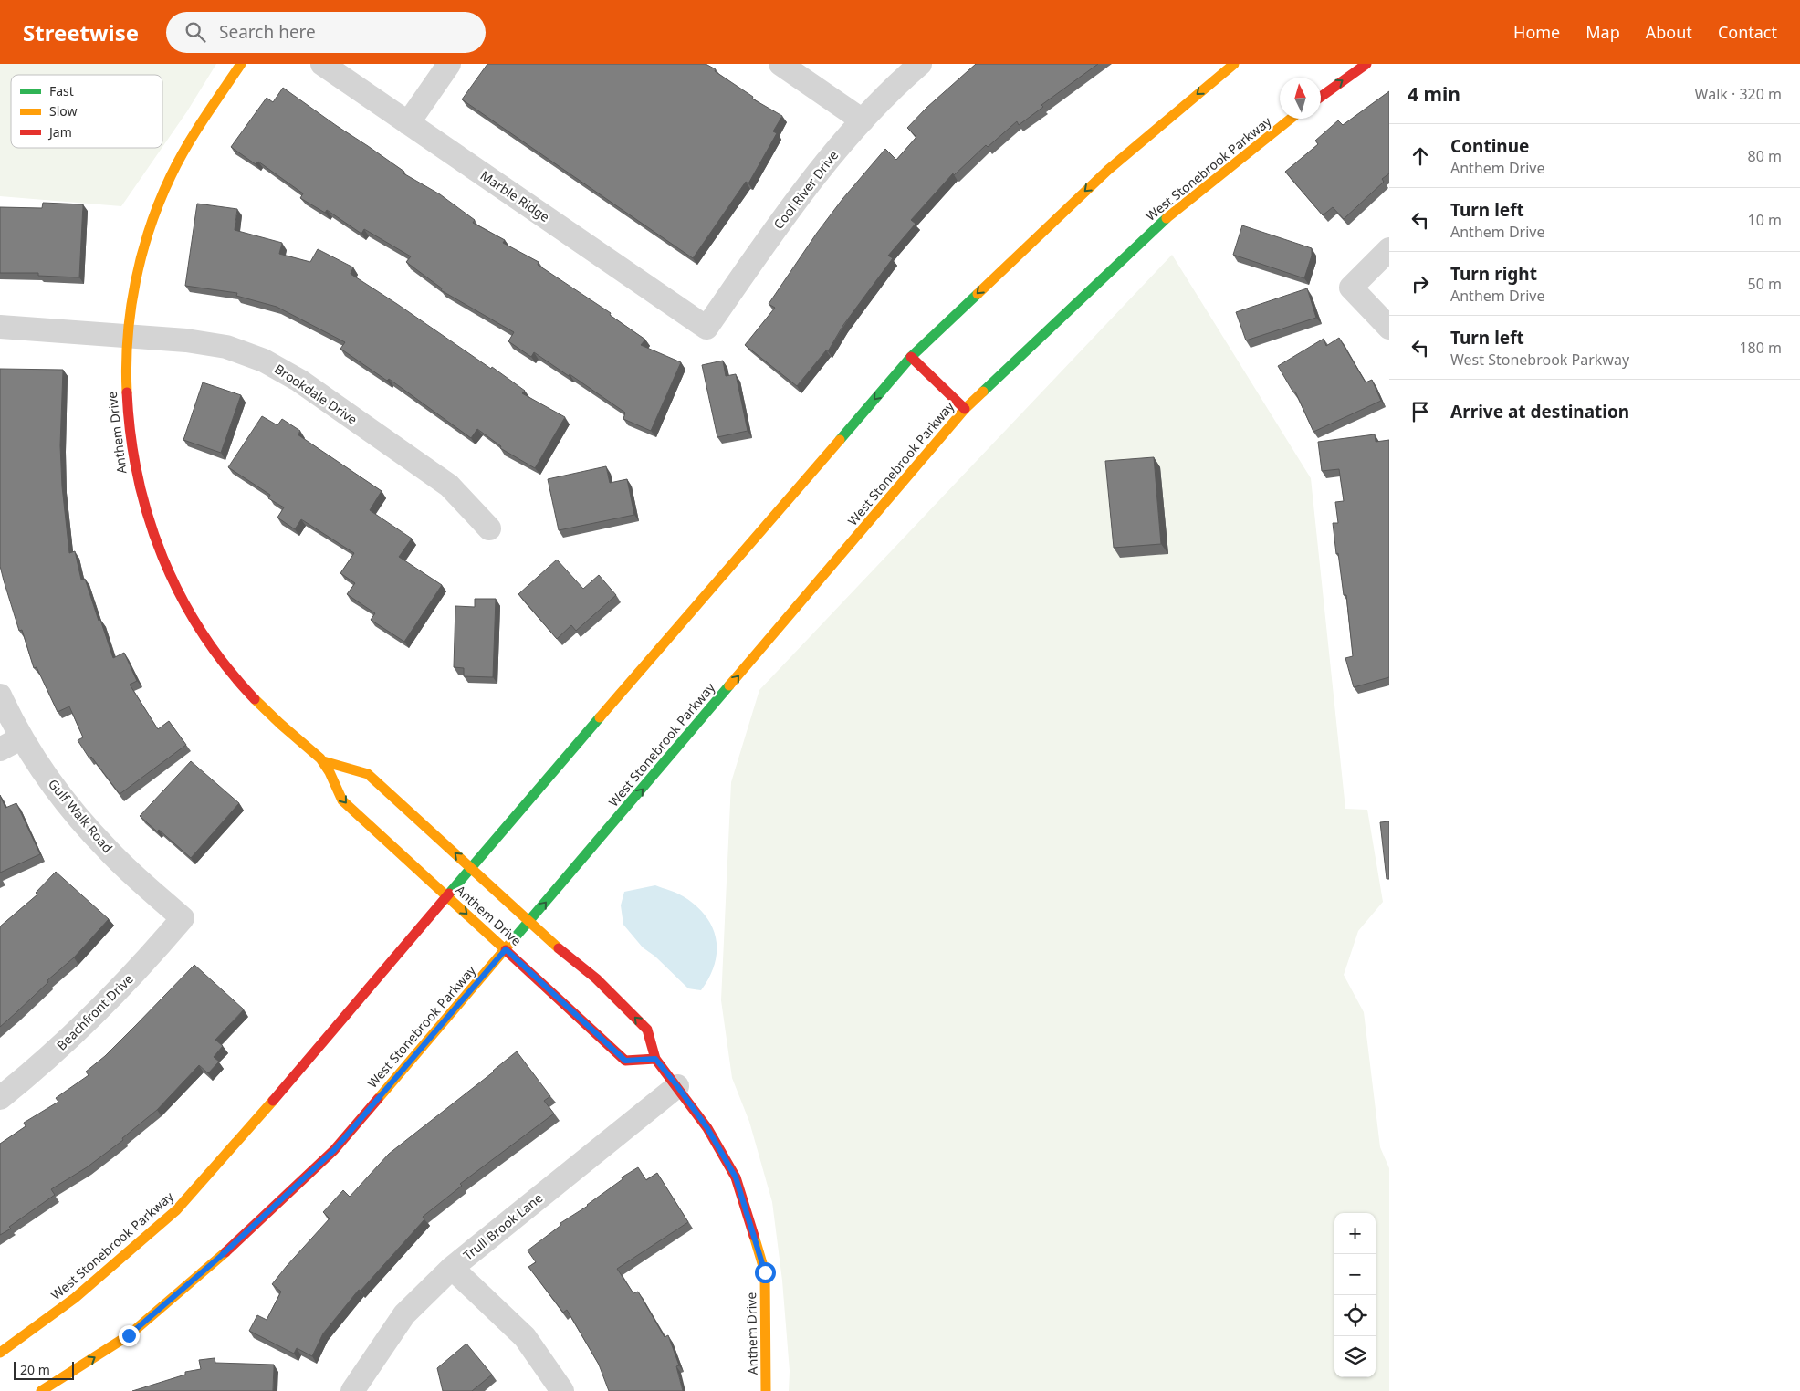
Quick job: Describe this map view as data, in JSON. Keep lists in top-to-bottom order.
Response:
{
  "streets": {
    "street": [
      "West Stonebrook Parkway",
      "Cool River Drive",
      "Marble Ridge",
      "Brookdale Drive",
      "Anthem Drive",
      "Gulf Walk Road",
      "Beachfront Drive",
      "Trull Brook Lane"
    ]
  },
  "crossings": [
    ["West Stonebrook Parkway", "Anthem Drive"],
    ["Cool River Drive", "Marble Ridge"],
    ["Brookdale Drive", "Anthem Drive"],
    ["Anthem Drive", "Trull Brook Lane"],
    ["Gulf Walk Road", "Beachfront Drive"]
  ],
  "legend": ["Fast", "Slow", "Jam"],
  "scale_bar": "20 m",
  "north": "top",
  "page": {
    "header": "Streetwise",
    "search": "Search here",
    "nav": [
      "Home",
      "Map",
      "About",
      "Contact"
    ],
    "heading": ["4 min", "Walk · 320 m"],
    "list": [
      ["Continue", "Anthem Drive", "80 m"],
      ["Turn left", "Anthem Drive", "10 m"],
      ["Turn right", "Anthem Drive", "50 m"],
      ["Turn left", "West Stonebrook Parkway", "180 m"],
      "Arrive at destination"
    ],
    "map_buttons": ["+", "−"],
    "scale": "20 m"
  }
}
